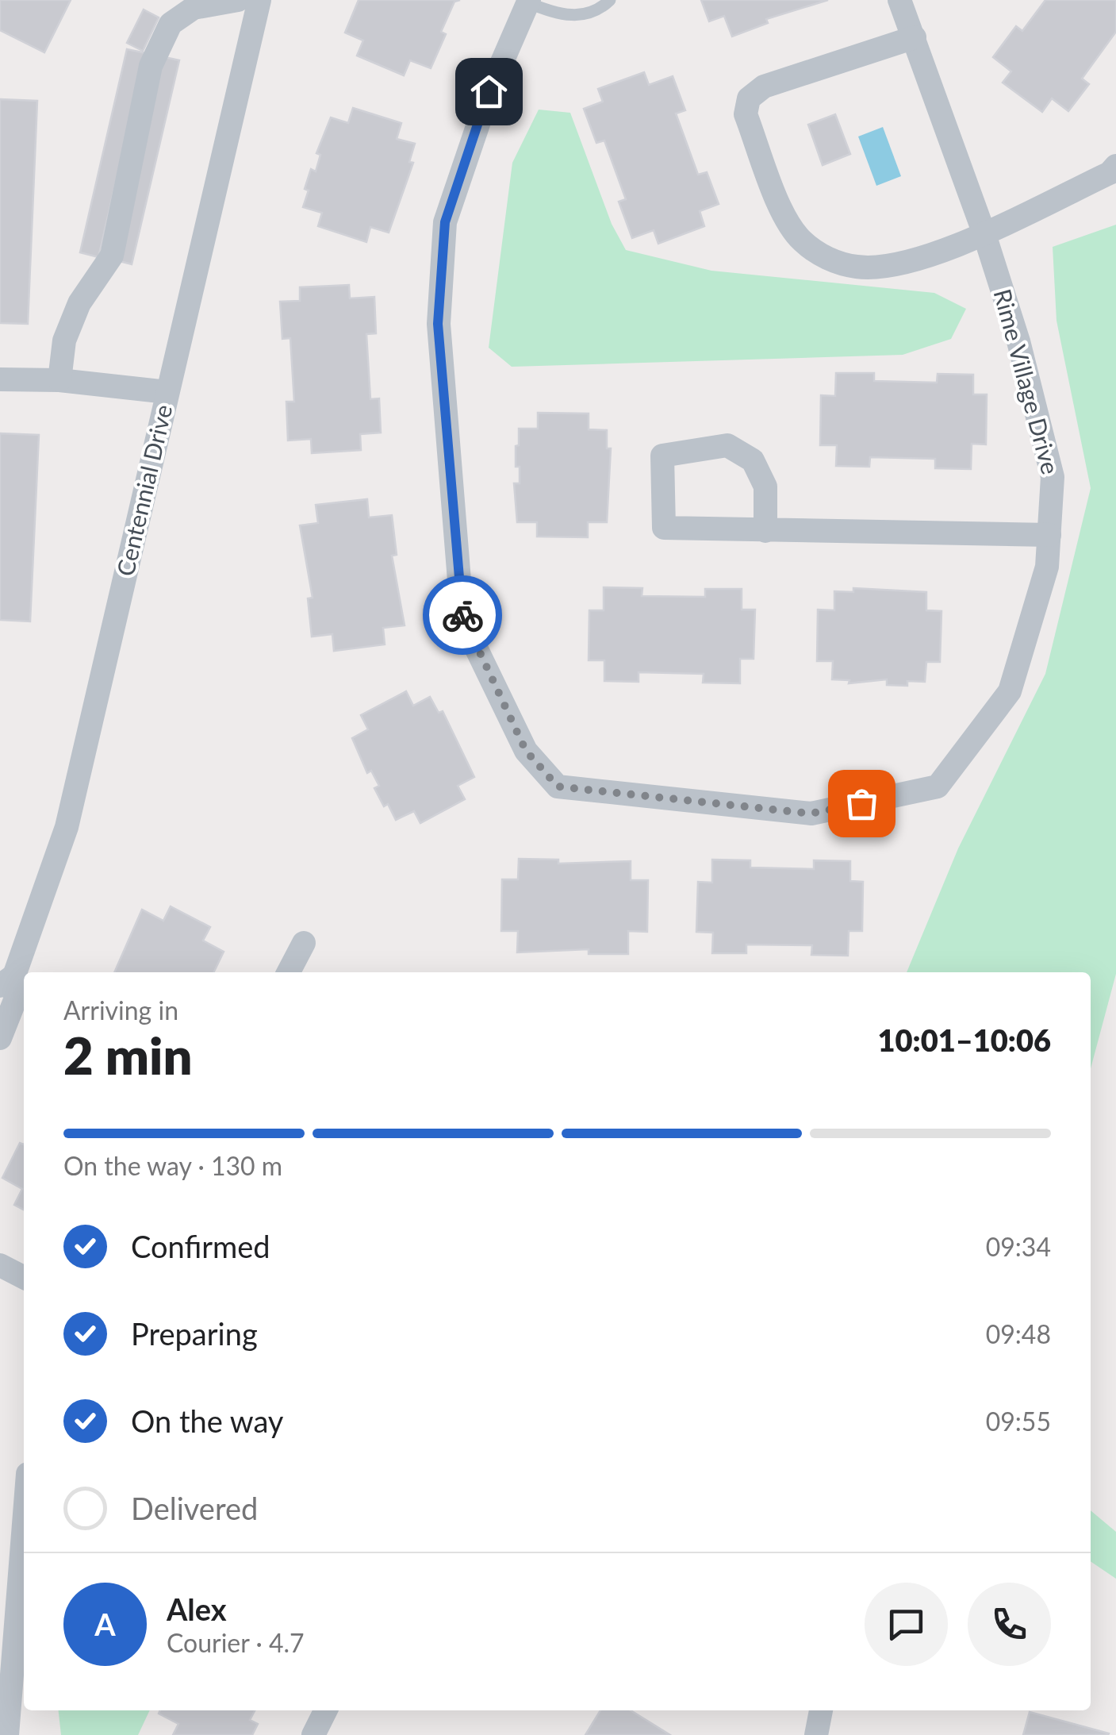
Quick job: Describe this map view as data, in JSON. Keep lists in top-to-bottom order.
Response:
{
  "streets": {
    "street": ["Rime Village Drive", "Centennial Drive"]
  },
  "page": {
    "heading": ["2 min", "Arriving in", "10:01–10:06"],
    "panel": ["Alex", "Courier · 4.7"],
    "bar": "On the way · 130 m",
    "list": [
      ["Confirmed", "09:34"],
      ["Preparing", "09:48"],
      ["On the way", "09:55"],
      "Delivered"
    ],
    "round": "A"
  }
}
